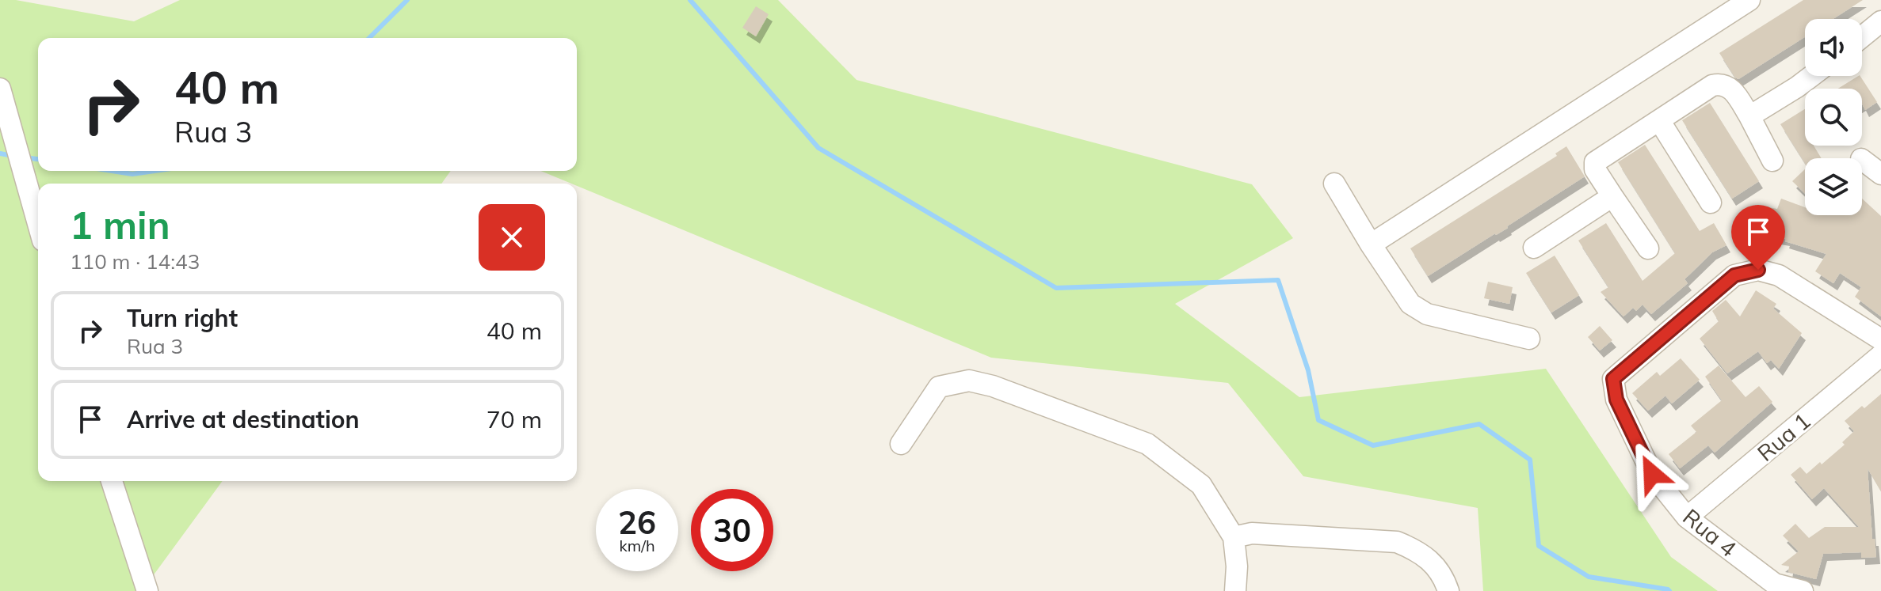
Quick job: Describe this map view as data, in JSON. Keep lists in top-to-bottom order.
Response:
{
  "streets": {
    "street": ["Rua 1", "Rua 4"]
  },
  "crossings": [
    ["Rua 1", "Rua 4"]
  ],
  "page": {
    "turn": ["40 m", "Rua 3"],
    "heading": ["1 min", "110 m · 14:43"],
    "list": [
      {
        "name": "Turn right",
        "note": "Rua 3",
        "value": "40 m"
      },
      {
        "name": "Arrive at destination",
        "value": "70 m"
      }
    ],
    "speed": "26 km/h",
    "limit": "30"
  }
}
